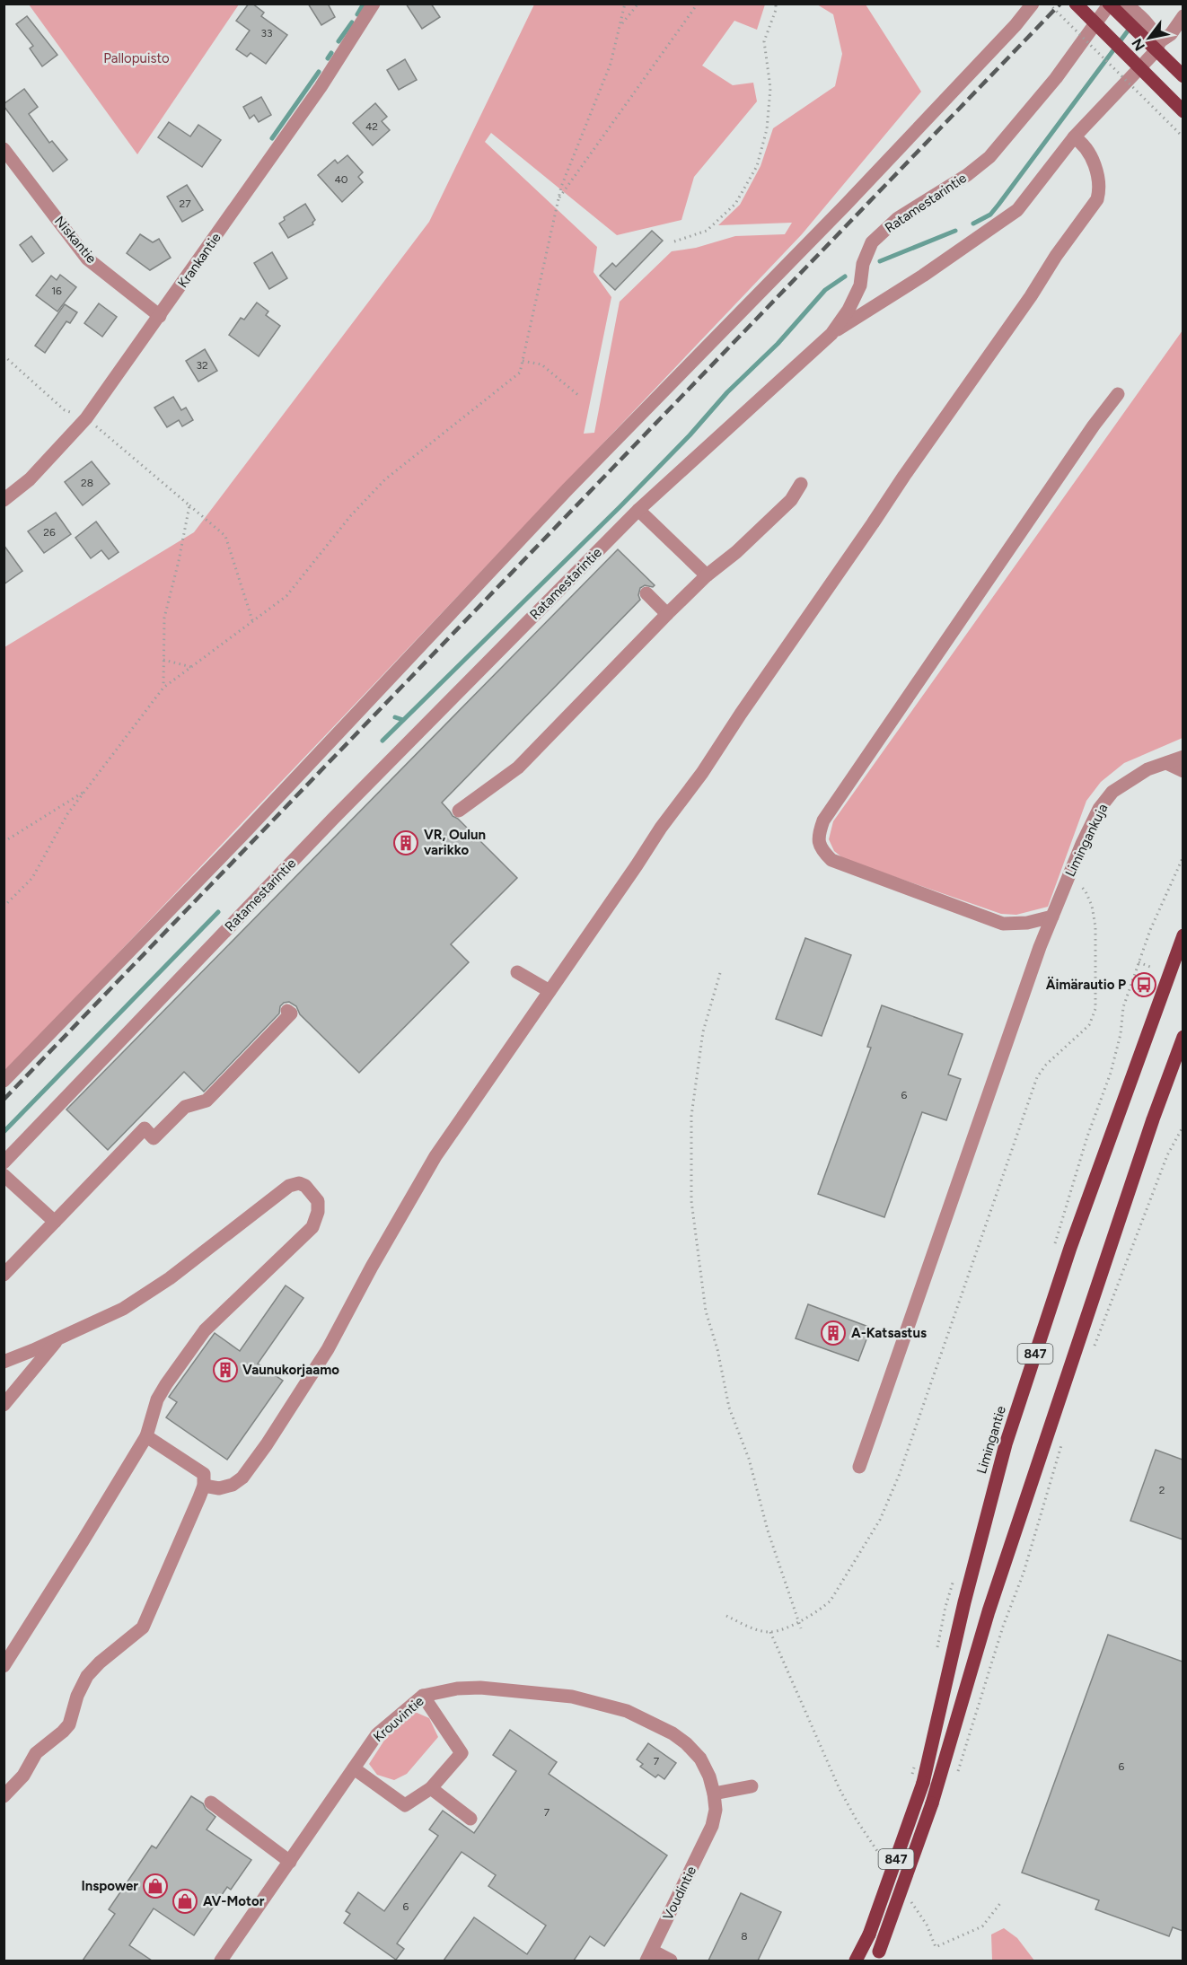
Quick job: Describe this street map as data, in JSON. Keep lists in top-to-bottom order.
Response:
{
  "streets": {
    "main road": ["847", "Limingantie"],
    "street": [
      "Ratamestarintie",
      "Niskantie",
      "Krankantie",
      "Limingankuja",
      "Krouvintie",
      "Voudintie"
    ]
  },
  "crossings": [
    ["Niskantie", "Krankantie"],
    ["Krouvintie", "Voudintie"]
  ],
  "parks": ["Pallopuisto"],
  "places": {
    "building": ["VR, Oulun varikko", "A-Katsastus", "Vaunukorjaamo"],
    "bus stop": ["Äimärautio P"],
    "shop": ["Inspower", "AV-Motor"]
  },
  "house_numbers": [
    "33",
    "42",
    "40",
    "27",
    "16",
    "32",
    "28",
    "26",
    "6",
    "2",
    "7",
    "6",
    "7",
    "6",
    "8"
  ],
  "north": "bottom left"
}
